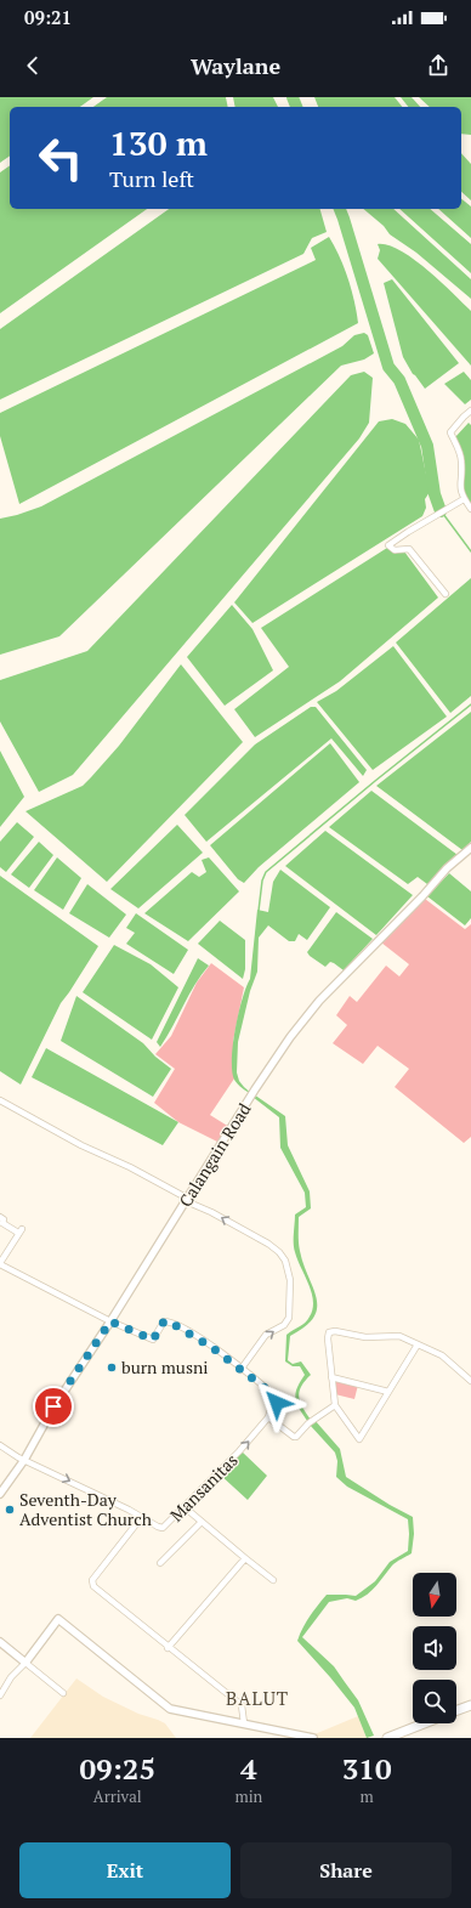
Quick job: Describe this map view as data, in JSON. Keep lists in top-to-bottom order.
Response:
{
  "streets": {
    "street": ["Calangain Road", "Mansanitas"]
  },
  "crossings": [
    ["Calangain Road", "Mansanitas"]
  ],
  "one_way": ["Mansanitas"],
  "districts": ["BALUT"],
  "places": ["burn musni", "Seventh-Day Adventist Church"],
  "north": "bottom",
  "page": {
    "status": "09:21",
    "header": "Waylane",
    "turn": ["130 m", "Turn left"],
    "eta": [
      "09:25",
      "Arrival",
      "4",
      "min",
      "310",
      "m"
    ],
    "buttons": ["Exit", "Share"]
  }
}
